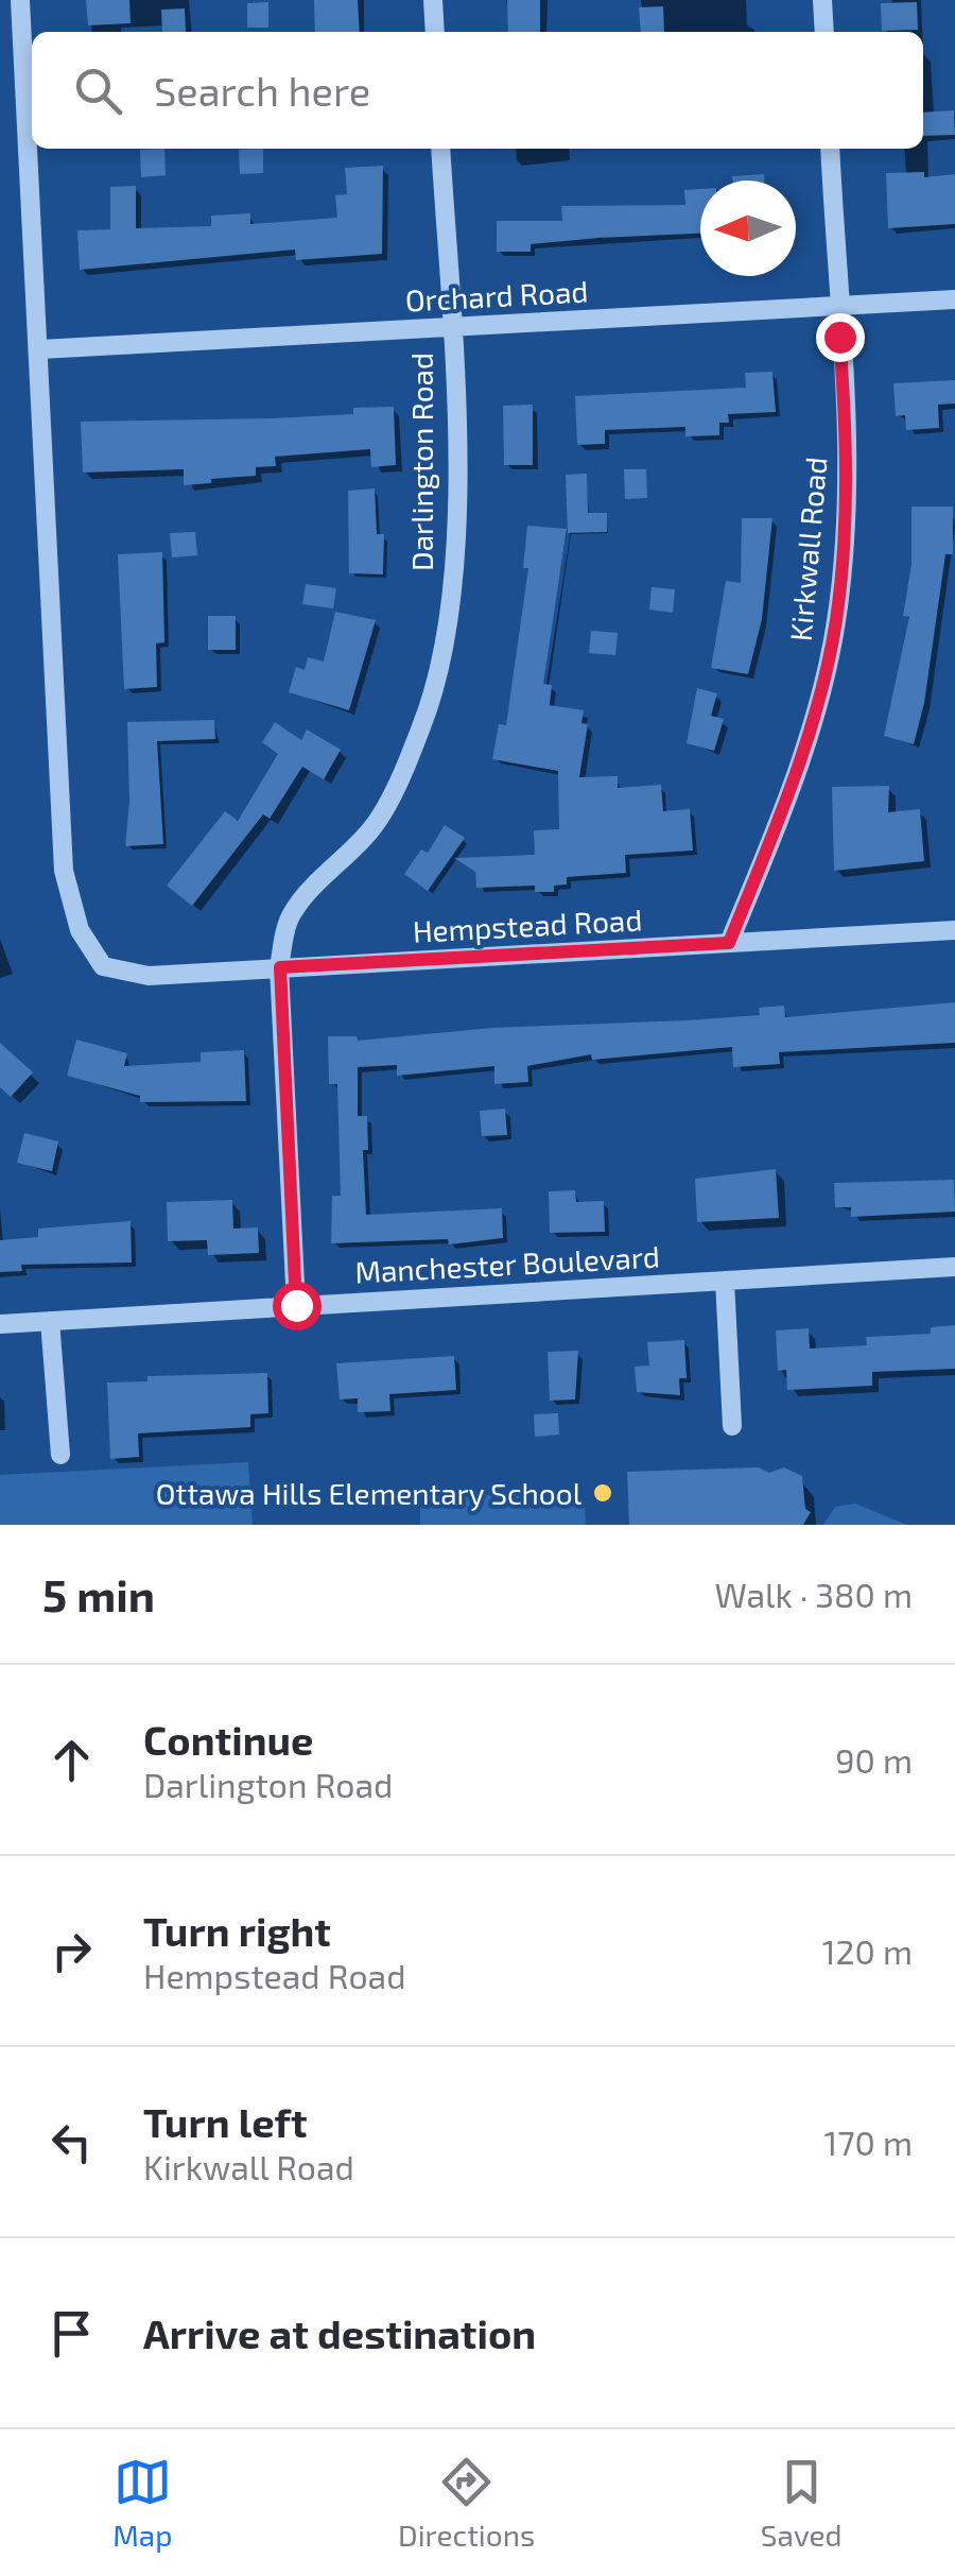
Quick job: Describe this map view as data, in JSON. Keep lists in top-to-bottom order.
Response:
{
  "streets": {
    "street": [
      "Orchard Road",
      "Darlington Road",
      "Kirkwall Road",
      "Hempstead Road",
      "Manchester Boulevard"
    ]
  },
  "crossings": [
    ["Orchard Road", "Darlington Road"],
    ["Orchard Road", "Kirkwall Road"],
    ["Orchard Road", "Hempstead Road"],
    ["Darlington Road", "Hempstead Road"],
    ["Darlington Road", "Manchester Boulevard"],
    ["Kirkwall Road", "Hempstead Road"]
  ],
  "places": ["Ottawa Hills Elementary School"],
  "north": "left",
  "page": {
    "search": "Search here",
    "heading": ["5 min", "Walk · 380 m"],
    "list": [
      ["Continue", "Darlington Road", "90 m"],
      ["Turn right", "Hempstead Road", "120 m"],
      ["Turn left", "Kirkwall Road", "170 m"],
      "Arrive at destination"
    ],
    "nav": ["Map", "Directions", "Saved"]
  }
}
